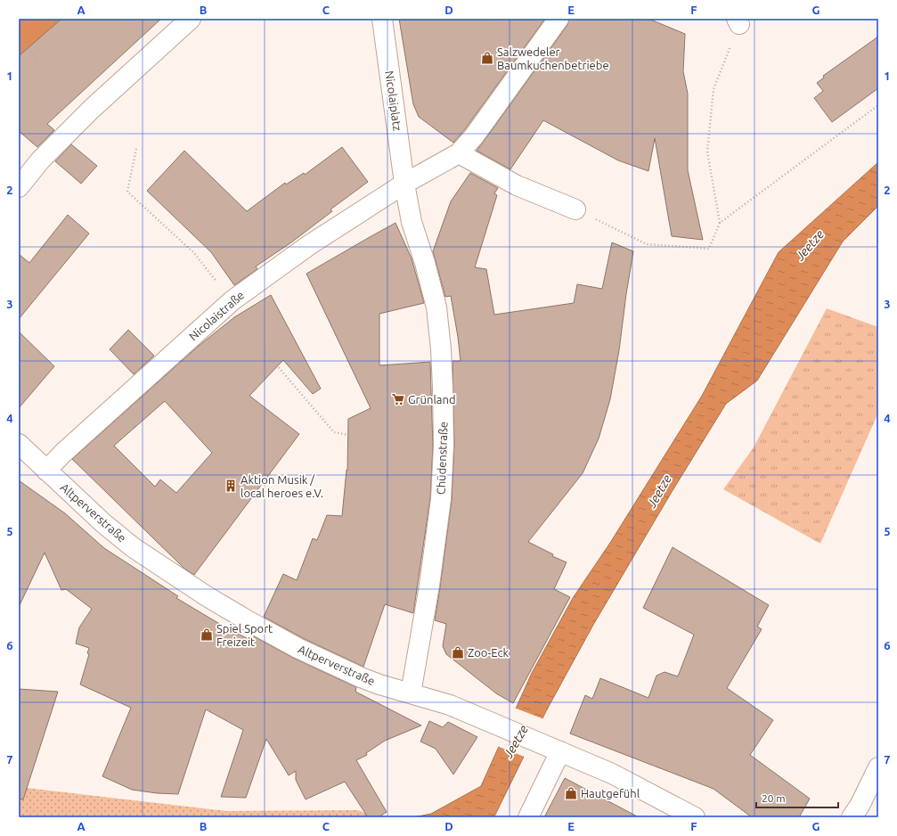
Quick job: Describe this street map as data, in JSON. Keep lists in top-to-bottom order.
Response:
{
  "streets": {
    "street": [
      "Nicolaiplatz",
      "Nicolaistraße",
      "Chüdenstraße",
      "Altperverstraße"
    ]
  },
  "crossings": [
    ["Nicolaiplatz", "Nicolaistraße"],
    ["Nicolaiplatz", "Chüdenstraße"],
    ["Nicolaistraße", "Chüdenstraße"],
    ["Nicolaistraße", "Altperverstraße"],
    ["Chüdenstraße", "Altperverstraße"]
  ],
  "water": ["Jeetze"],
  "places": {
    "shop": [
      "Salzwedeler Baumkuchenbetriebe",
      "Spiel Sport Freizeit",
      "Zoo-Eck",
      "Hautgefühl"
    ],
    "supermarket": ["Grünland"],
    "building": ["Aktion Musik / local heroes e.V."]
  },
  "scale_bar": "20 m",
  "grid": {
    "columns": [
      "A",
      "B",
      "C",
      "D",
      "E",
      "F",
      "G"
    ],
    "rows": [
      "1",
      "2",
      "3",
      "4",
      "5",
      "6",
      "7"
    ]
  }
}
